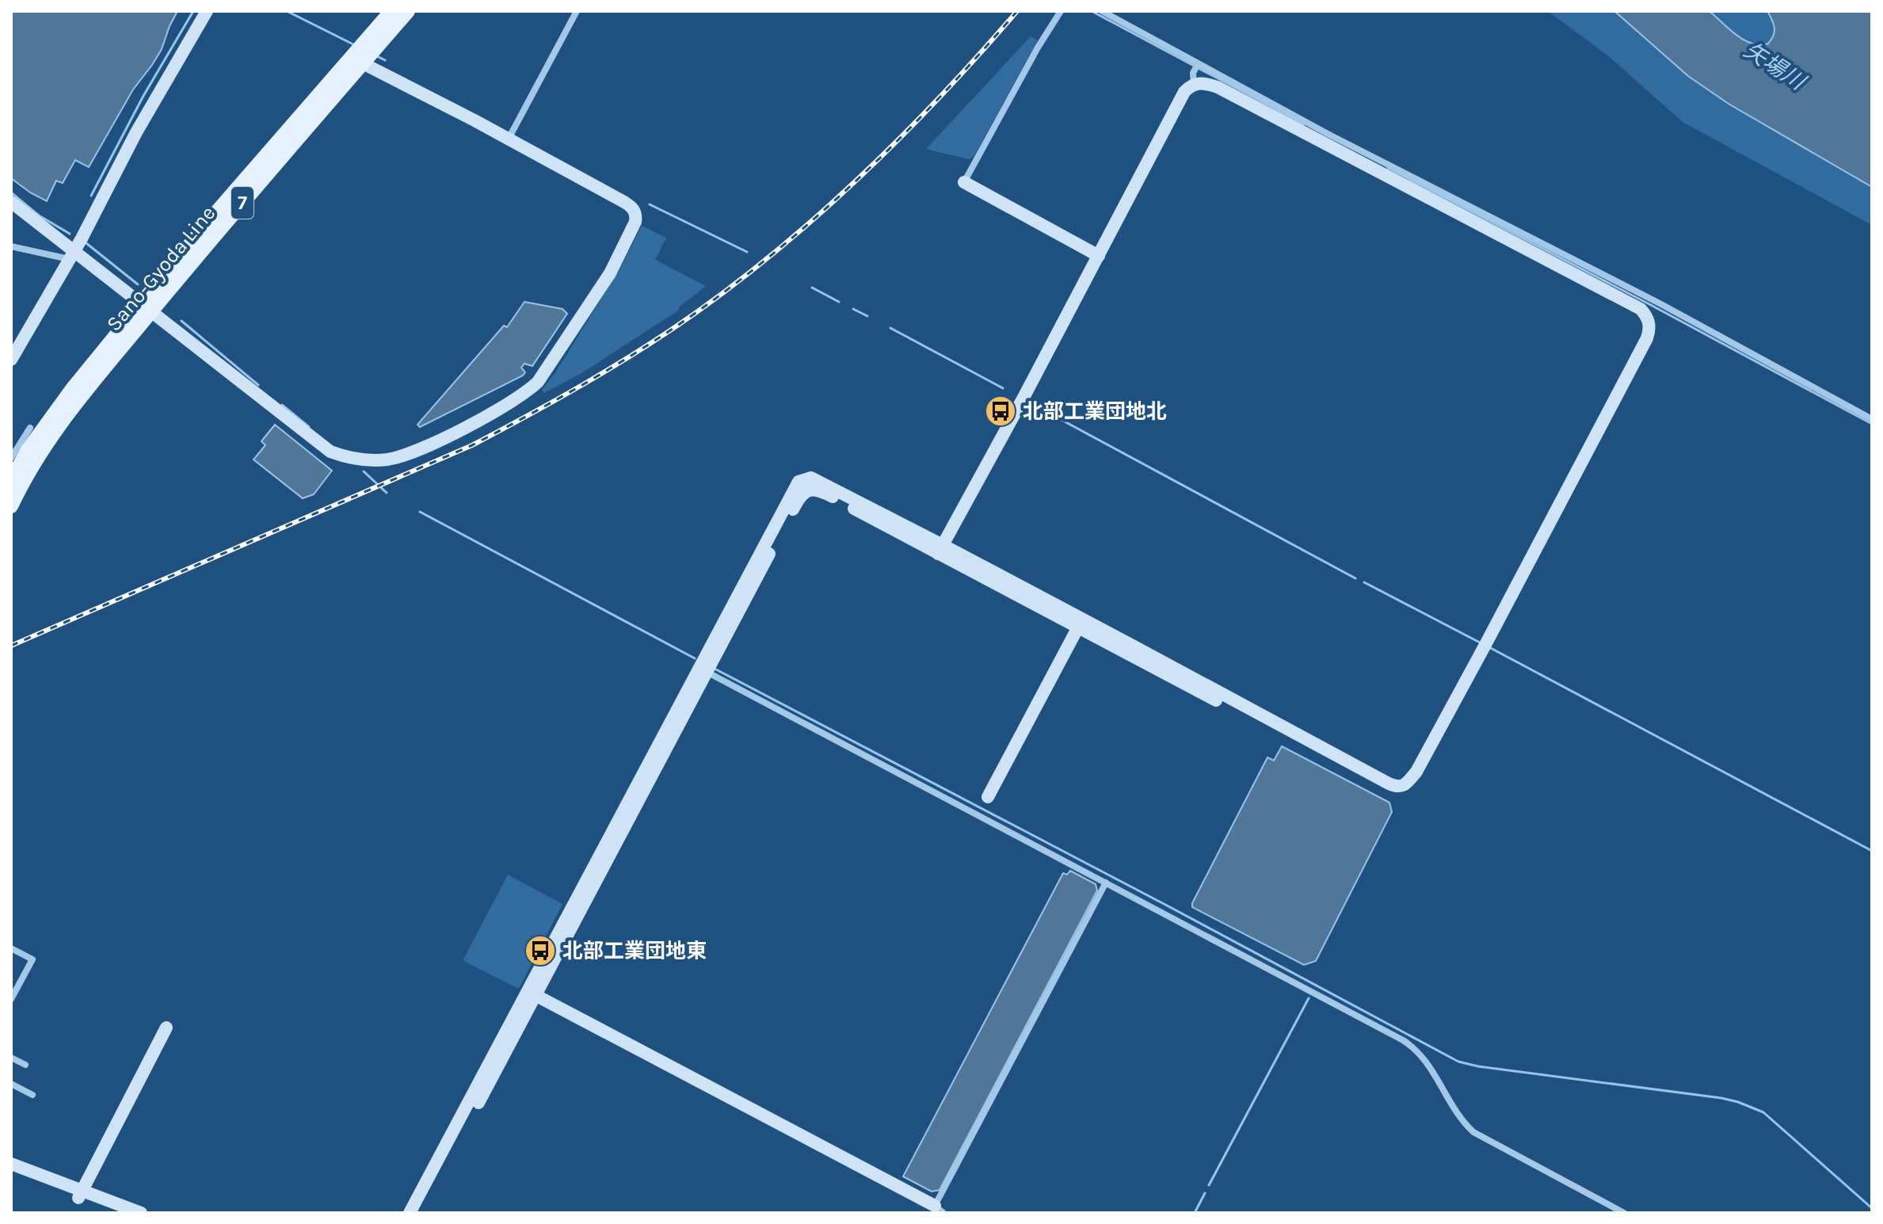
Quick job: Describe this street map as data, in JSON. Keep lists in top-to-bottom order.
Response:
{
  "streets": {
    "main road": ["7", "Sano-Gyoda Line"]
  },
  "water": ["矢場川"],
  "places": {
    "bus stop": ["北部工業団地北", "北部工業団地東"]
  }
}
